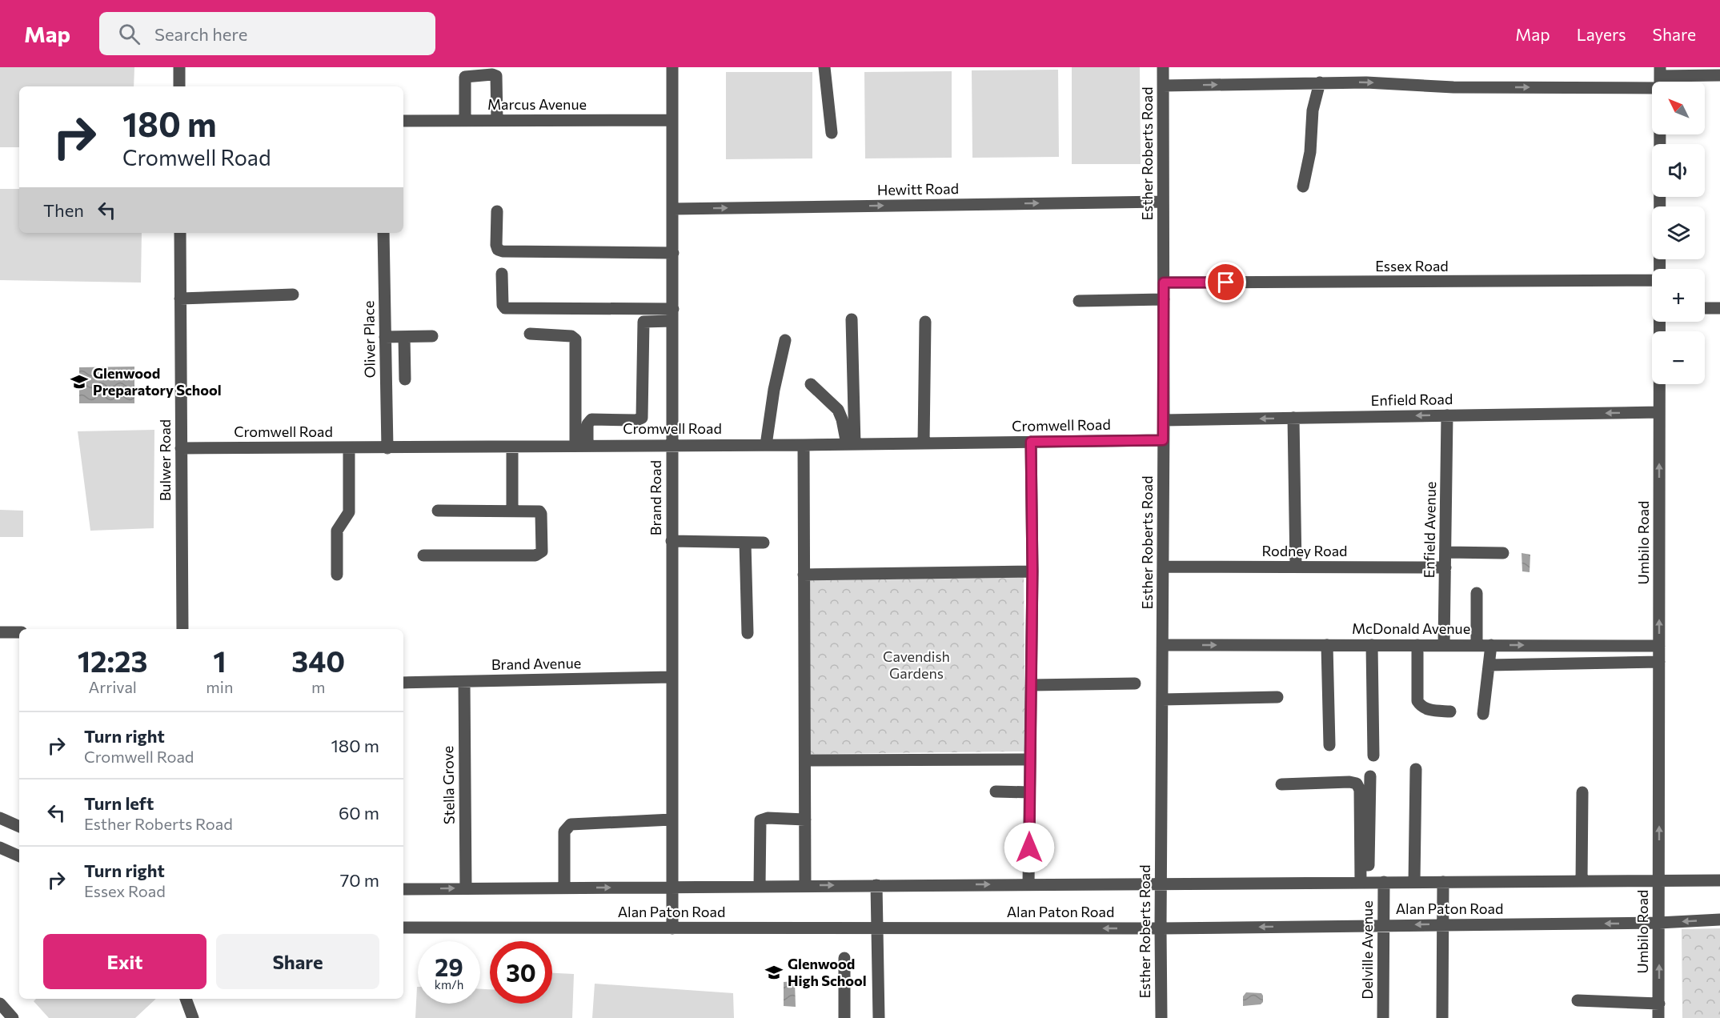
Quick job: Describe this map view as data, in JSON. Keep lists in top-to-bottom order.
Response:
{
  "streets": {
    "street": [
      "Marcus Avenue",
      "Esther Roberts Road",
      "Hewitt Road",
      "Essex Road",
      "Oliver Place",
      "Enfield Road",
      "Cromwell Road",
      "Bulwer Road",
      "Brand Road",
      "Enfield Avenue",
      "Umbilo Road",
      "Rodney Road",
      "McDonald Avenue",
      "Brand Avenue",
      "Stella Grove",
      "Alan Paton Road",
      "Delville Avenue"
    ]
  },
  "crossings": [
    ["Marcus Avenue", "Brand Road"],
    ["Esther Roberts Road", "Hewitt Road"],
    ["Esther Roberts Road", "Essex Road"],
    ["Esther Roberts Road", "Enfield Road"],
    ["Esther Roberts Road", "Cromwell Road"],
    ["Esther Roberts Road", "Rodney Road"],
    ["Esther Roberts Road", "McDonald Avenue"],
    ["Esther Roberts Road", "Alan Paton Road"],
    ["Hewitt Road", "Brand Road"],
    ["Oliver Place", "Cromwell Road"],
    ["Enfield Road", "Enfield Avenue"],
    ["Enfield Road", "Umbilo Road"],
    ["Cromwell Road", "Bulwer Road"],
    ["Cromwell Road", "Brand Road"],
    ["Brand Road", "Brand Avenue"],
    ["Brand Road", "Alan Paton Road"],
    ["Enfield Avenue", "Rodney Road"],
    ["Enfield Avenue", "McDonald Avenue"],
    ["Umbilo Road", "McDonald Avenue"],
    ["Umbilo Road", "Alan Paton Road"],
    ["Brand Avenue", "Stella Grove"],
    ["Stella Grove", "Alan Paton Road"],
    ["Alan Paton Road", "Delville Avenue"]
  ],
  "one_way": ["Hewitt Road", "Enfield Road", "Umbilo Road"],
  "parks": ["Cavendish Gardens"],
  "places": {
    "school or university": ["Glenwood Preparatory School", "Glenwood High School"]
  },
  "north": "top left",
  "page": {
    "header": "Map",
    "search": "Search here",
    "nav": ["Map", "Layers", "Share"],
    "map_buttons": ["+", "−"],
    "turn": ["180 m", "Cromwell Road"],
    "then": "Then",
    "eta": [
      "12:23",
      "Arrival",
      "1",
      "min",
      "340",
      "m"
    ],
    "list": [
      {
        "name": "Turn right",
        "note": "Cromwell Road",
        "value": "180 m"
      },
      {
        "name": "Turn left",
        "note": "Esther Roberts Road",
        "value": "60 m"
      },
      {
        "name": "Turn right",
        "note": "Essex Road",
        "value": "70 m"
      }
    ],
    "buttons": ["Exit", "Share"],
    "speed": "29 km/h",
    "limit": "30"
  }
}
